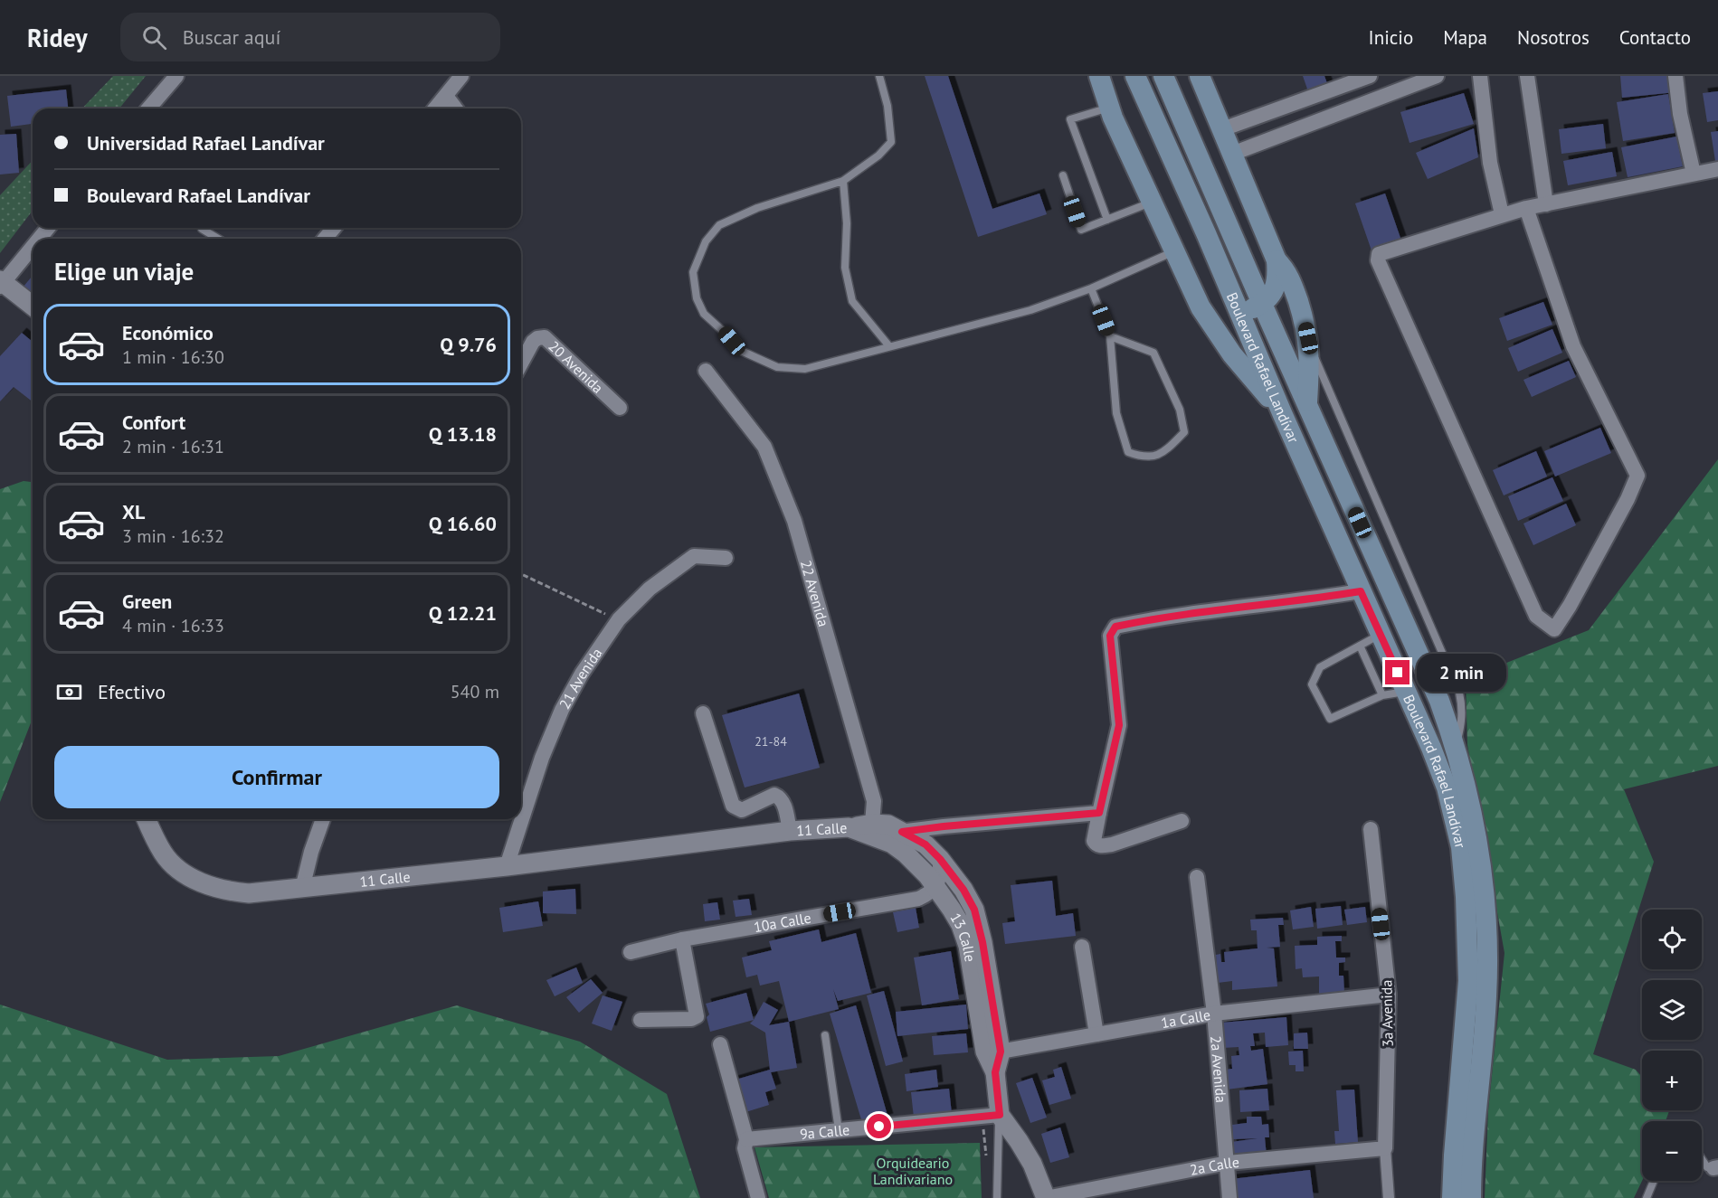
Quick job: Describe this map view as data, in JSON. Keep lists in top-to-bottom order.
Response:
{
  "streets": {
    "main road": ["Boulevard Rafael Landívar"],
    "street": [
      "20 Avenida",
      "22 Avenida",
      "21 Avenida",
      "11 Calle",
      "10a Calle",
      "13 Calle",
      "3a Avenida",
      "1a Calle",
      "2a Avenida",
      "9a Calle",
      "2a Calle"
    ]
  },
  "crossings": [
    ["22 Avenida", "11 Calle"],
    ["22 Avenida", "13 Calle"],
    ["21 Avenida", "11 Calle"],
    ["11 Calle", "13 Calle"],
    ["10a Calle", "13 Calle"],
    ["13 Calle", "1a Calle"],
    ["13 Calle", "9a Calle"],
    ["3a Avenida", "1a Calle"],
    ["3a Avenida", "2a Calle"],
    ["1a Calle", "2a Avenida"],
    ["2a Avenida", "2a Calle"]
  ],
  "parks": ["Orquideario Landivariano"],
  "house_numbers": ["21-84"],
  "page": {
    "header": "Ridey",
    "search": "Buscar aquí",
    "nav": [
      "Inicio",
      "Mapa",
      "Nosotros",
      "Contacto"
    ],
    "banner": ["Universidad Rafael Landívar", "Boulevard Rafael Landívar"],
    "heading": "Elige un viaje",
    "list": [
      {
        "name": "Económico",
        "note": "1 min · 16:30",
        "value": "Q 9.76"
      },
      {
        "name": "Confort",
        "note": "2 min · 16:31",
        "value": "Q 13.18"
      },
      {
        "name": "XL",
        "note": "3 min · 16:32",
        "value": "Q 16.60"
      },
      {
        "name": "Green",
        "note": "4 min · 16:33",
        "value": "Q 12.21"
      }
    ],
    "bubble": "2 min",
    "pay": ["Efectivo", "540 m"],
    "buttons": "Confirmar",
    "map_buttons": ["+", "−"]
  }
}
